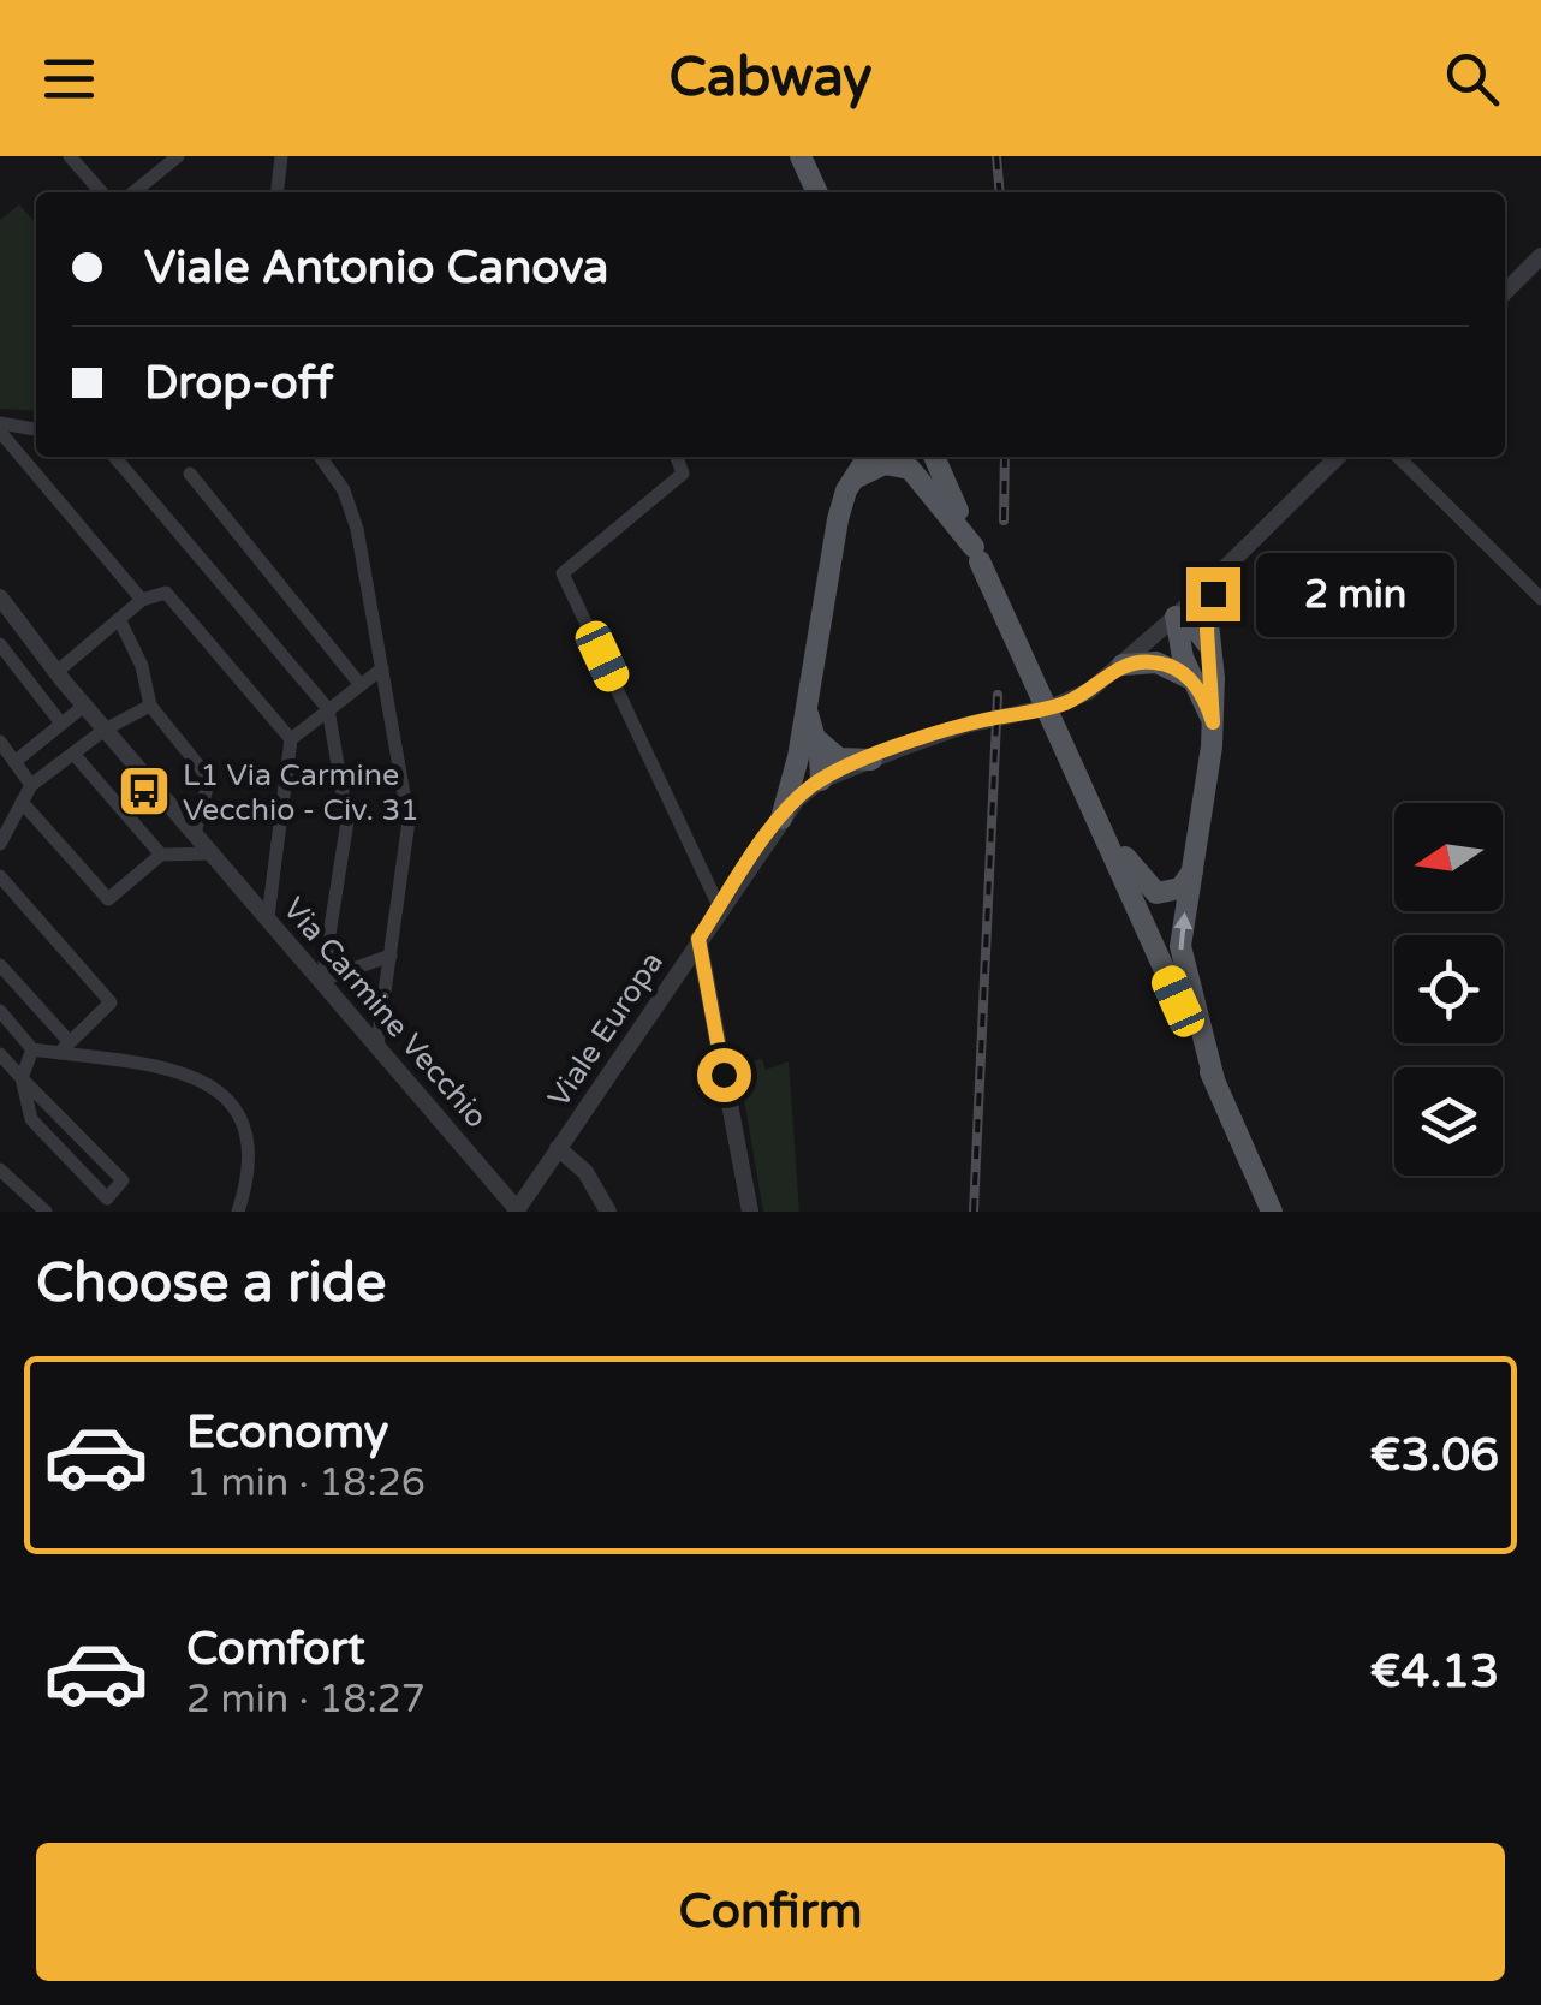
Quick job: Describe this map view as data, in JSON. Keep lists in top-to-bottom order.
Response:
{
  "streets": {
    "street": ["Via Carmine Vecchio", "Viale Europa"]
  },
  "crossings": [
    ["Via Carmine Vecchio", "Viale Europa"]
  ],
  "places": {
    "bus stop": ["L1 Via Carmine Vecchio - Civ. 31"]
  },
  "north": "left",
  "page": {
    "header": "Cabway",
    "banner": ["Viale Antonio Canova", "Drop-off"],
    "bubble": "2 min",
    "heading": "Choose a ride",
    "list": [
      {
        "name": "Economy",
        "note": "1 min · 18:26",
        "value": "€3.06"
      },
      {
        "name": "Comfort",
        "note": "2 min · 18:27",
        "value": "€4.13"
      }
    ],
    "buttons": "Confirm"
  }
}
